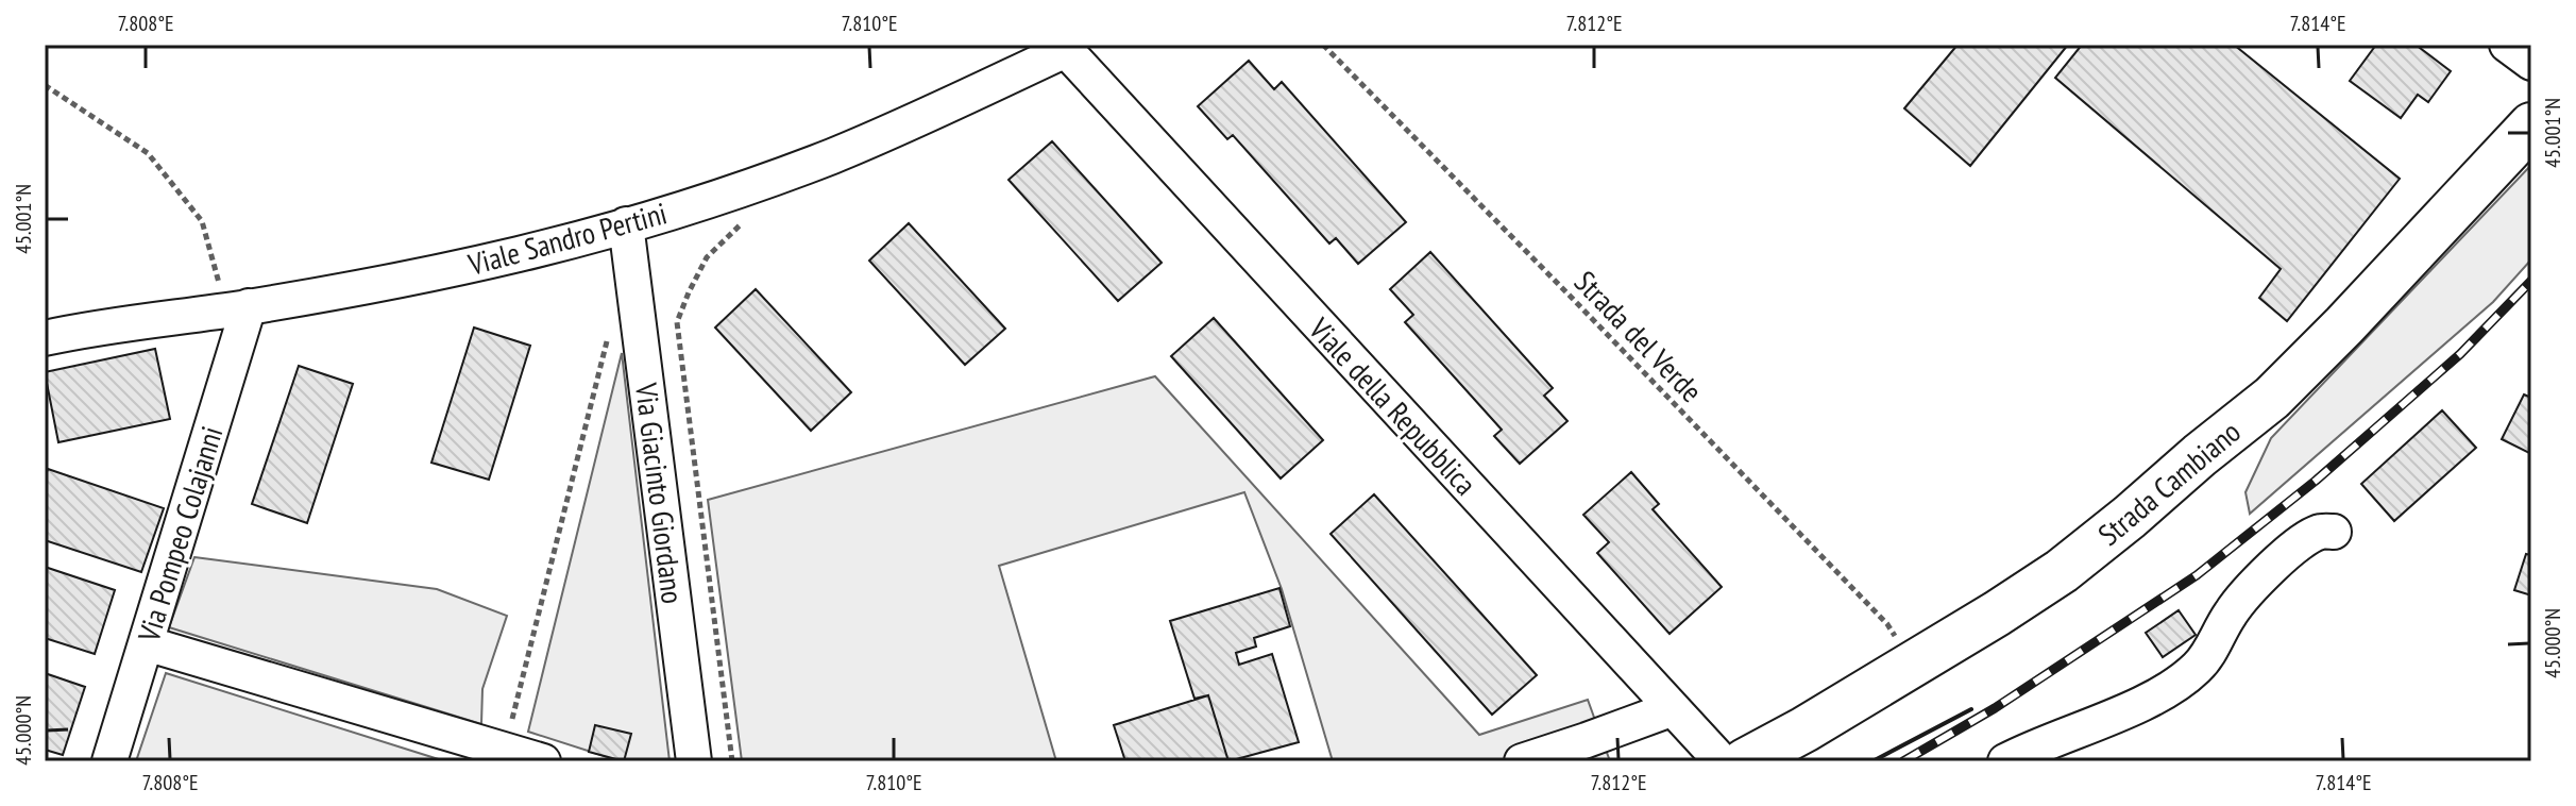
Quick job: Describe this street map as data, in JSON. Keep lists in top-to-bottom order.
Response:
{
  "streets": {
    "main road": ["Strada Cambiano"],
    "street": [
      "Viale Sandro Pertini",
      "Viale della Repubblica",
      "Via Giacinto Giordano",
      "Via Pompeo Colajanni"
    ],
    "path": ["Strada del Verde"]
  },
  "crossings": [
    ["Viale Sandro Pertini", "Viale della Repubblica"],
    ["Viale Sandro Pertini", "Via Giacinto Giordano"],
    ["Viale Sandro Pertini", "Via Pompeo Colajanni"],
    ["Strada del Verde", "Strada Cambiano"]
  ],
  "coordinates": [
    "7.808°E",
    "7.810°E",
    "7.812°E",
    "7.814°E",
    "45.001°N",
    "45.000°N"
  ]
}
